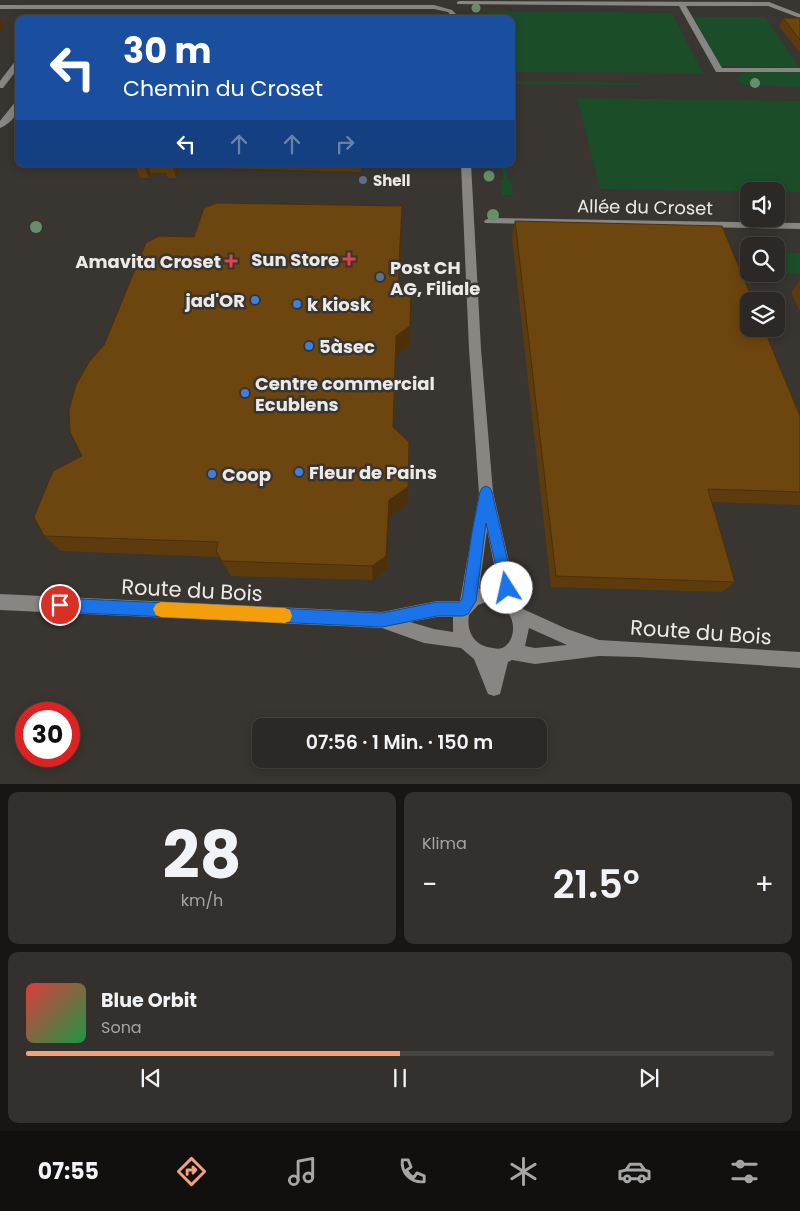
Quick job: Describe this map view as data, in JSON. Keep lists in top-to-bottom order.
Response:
{
  "streets": {
    "street": ["Allée du Croset", "Route du Bois"]
  },
  "places": {
    "other": [
      "Shell",
      "Post CH AG, Filiale",
      "jad'OR",
      "k kiosk",
      "5àsec",
      "Centre commercial Ecublens",
      "Fleur de Pains",
      "Coop"
    ],
    "health": ["Sun Store", "Amavita Croset"]
  },
  "page": {
    "turn": ["30 m", "Chemin du Croset"],
    "limit": "30",
    "trip": "07:56 · 1 Min. · 150 m",
    "tile": [
      ["28", "km/h"],
      "Klima"
    ],
    "heat": ["−", "21.5°", "+"],
    "song": ["Blue Orbit", "Sona"],
    "tabs": "07:55"
  }
}
